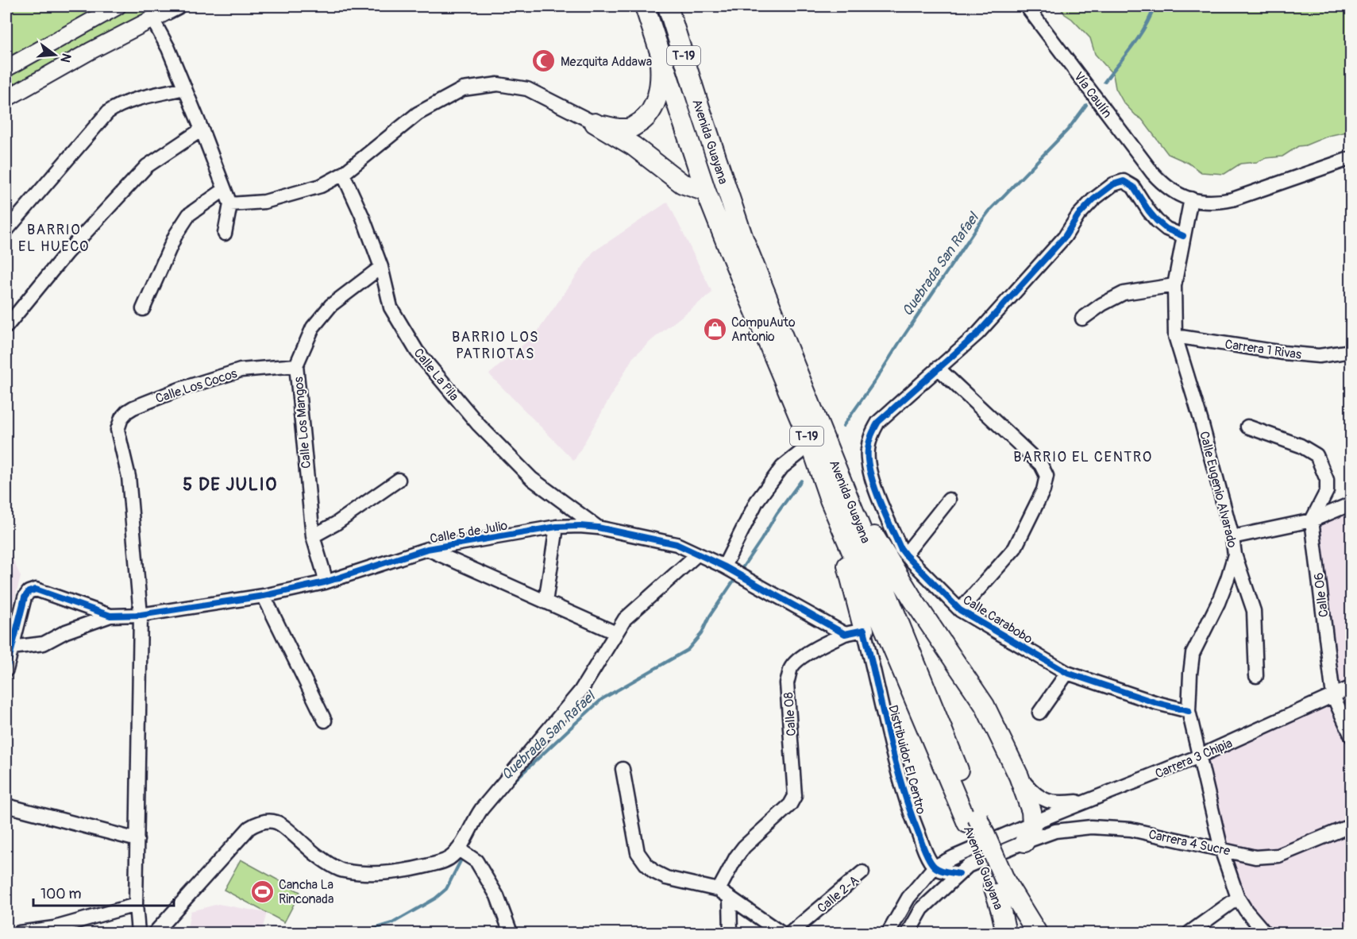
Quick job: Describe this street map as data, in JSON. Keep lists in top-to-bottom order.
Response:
{
  "streets": {
    "highway": ["T-19", "Avenida Guayana"],
    "street": [
      "Vía Caulín",
      "Carrera 1 Rivas",
      "Calle La Pila",
      "Calle Los Cocos",
      "Calle Los Mangos",
      "Calle Eugenio Alvarado",
      "Calle 5 de Julio",
      "Calle 06",
      "Calle Carabobo",
      "Calle 08",
      "Carrera 3 Chipia",
      "Distribuidor El Centro",
      "Carrera 4 Sucre",
      "Calle 2-A"
    ]
  },
  "crossings": [
    ["Vía Caulín", "Calle Eugenio Alvarado"],
    ["Carrera 1 Rivas", "Calle Eugenio Alvarado"],
    ["Calle La Pila", "Calle Los Mangos"],
    ["Calle La Pila", "Calle 5 de Julio"],
    ["Calle Los Cocos", "Calle Los Mangos"],
    ["Calle Los Cocos", "Calle 5 de Julio"],
    ["Calle Los Mangos", "Calle 5 de Julio"],
    ["Calle Eugenio Alvarado", "Calle Carabobo"],
    ["Calle Eugenio Alvarado", "Carrera 3 Chipia"],
    ["Calle Eugenio Alvarado", "Carrera 4 Sucre"],
    ["Calle 5 de Julio", "Calle 08"],
    ["Calle 06", "Carrera 3 Chipia"],
    ["Carrera 3 Chipia", "Distribuidor El Centro"]
  ],
  "districts": [
    "BARRIO EL HUECO",
    "BARRIO LOS PATRIOTAS",
    "BARRIO EL CENTRO",
    "5 DE JULIO"
  ],
  "water": ["Quebrada San Rafael"],
  "places": {
    "mosque": ["Mezquita Addawa"],
    "shop": ["CompuAuto Antonio"],
    "sports": ["Cancha La Rinconada"]
  },
  "scale_bar": "100 m",
  "north": "right"
}
